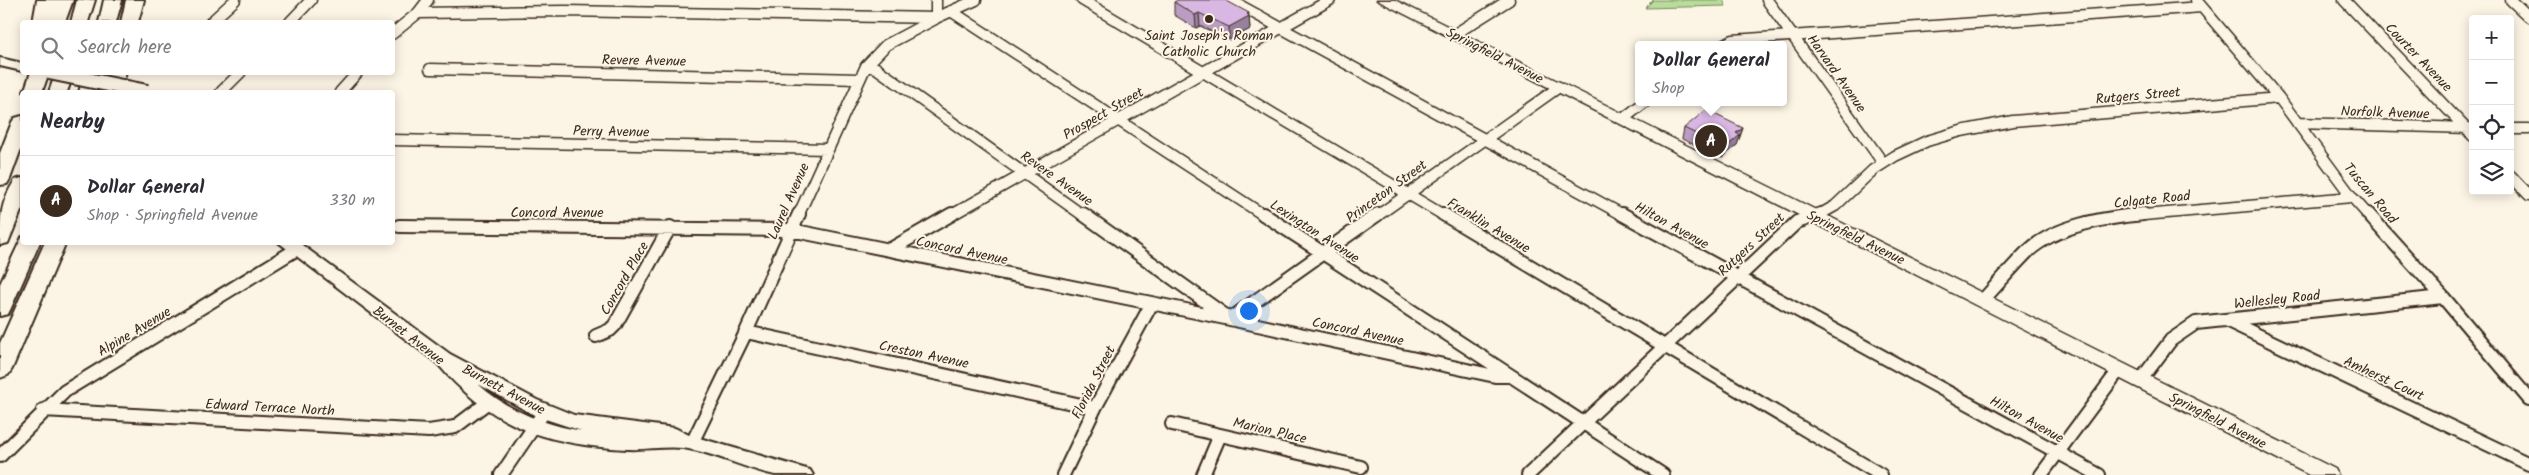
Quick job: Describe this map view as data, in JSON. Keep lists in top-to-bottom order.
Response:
{
  "streets": {
    "main road": ["Springfield Avenue"],
    "street": [
      "Courter Avenue",
      "Revere Avenue",
      "Harvard Avenue",
      "Rutgers Street",
      "Norfolk Avenue",
      "Prospect Street",
      "Perry Avenue",
      "Princeton Street",
      "Tuscan Road",
      "Colgate Road",
      "Laurel Avenue",
      "Concord Avenue",
      "Franklin Avenue",
      "Hilton Avenue",
      "Lexington Avenue",
      "Concord Place",
      "Wellesley Road",
      "Alpine Avenue",
      "Burnet Avenue",
      "Creston Avenue",
      "Amherst Court",
      "Florida Street",
      "Burnett Avenue",
      "Edward Terrace North",
      "Marion Place"
    ]
  },
  "crossings": [
    ["Springfield Avenue", "Rutgers Street"],
    ["Springfield Avenue", "Princeton Street"],
    ["Springfield Avenue", "Colgate Road"],
    ["Springfield Avenue", "Wellesley Road"],
    ["Revere Avenue", "Prospect Street"],
    ["Revere Avenue", "Princeton Street"],
    ["Revere Avenue", "Laurel Avenue"],
    ["Revere Avenue", "Concord Avenue"],
    ["Harvard Avenue", "Rutgers Street"],
    ["Rutgers Street", "Tuscan Road"],
    ["Rutgers Street", "Franklin Avenue"],
    ["Rutgers Street", "Hilton Avenue"],
    ["Rutgers Street", "Lexington Avenue"],
    ["Norfolk Avenue", "Tuscan Road"],
    ["Prospect Street", "Concord Avenue"],
    ["Prospect Street", "Franklin Avenue"],
    ["Prospect Street", "Hilton Avenue"],
    ["Prospect Street", "Lexington Avenue"],
    ["Perry Avenue", "Laurel Avenue"],
    ["Princeton Street", "Concord Avenue"],
    ["Princeton Street", "Franklin Avenue"],
    ["Princeton Street", "Hilton Avenue"],
    ["Princeton Street", "Lexington Avenue"],
    ["Tuscan Road", "Colgate Road"],
    ["Tuscan Road", "Wellesley Road"],
    ["Laurel Avenue", "Concord Avenue"],
    ["Laurel Avenue", "Lexington Avenue"],
    ["Laurel Avenue", "Creston Avenue"],
    ["Laurel Avenue", "Burnett Avenue"],
    ["Concord Avenue", "Lexington Avenue"],
    ["Concord Avenue", "Concord Place"],
    ["Concord Avenue", "Florida Street"],
    ["Wellesley Road", "Amherst Court"],
    ["Alpine Avenue", "Burnet Avenue"],
    ["Alpine Avenue", "Edward Terrace North"],
    ["Burnet Avenue", "Burnett Avenue"],
    ["Burnet Avenue", "Edward Terrace North"],
    ["Creston Avenue", "Florida Street"]
  ],
  "places": ["Saint Joseph's Roman Catholic Church"],
  "page": {
    "map_buttons": ["+", "−"],
    "search": "Search here",
    "popup": ["Dollar General", "Shop"],
    "heading": "Nearby",
    "pins": "A",
    "list": [
      {
        "mark": "A",
        "name": "Dollar General",
        "note": "Shop · Springfield Avenue",
        "value": "330 m"
      }
    ]
  }
}
